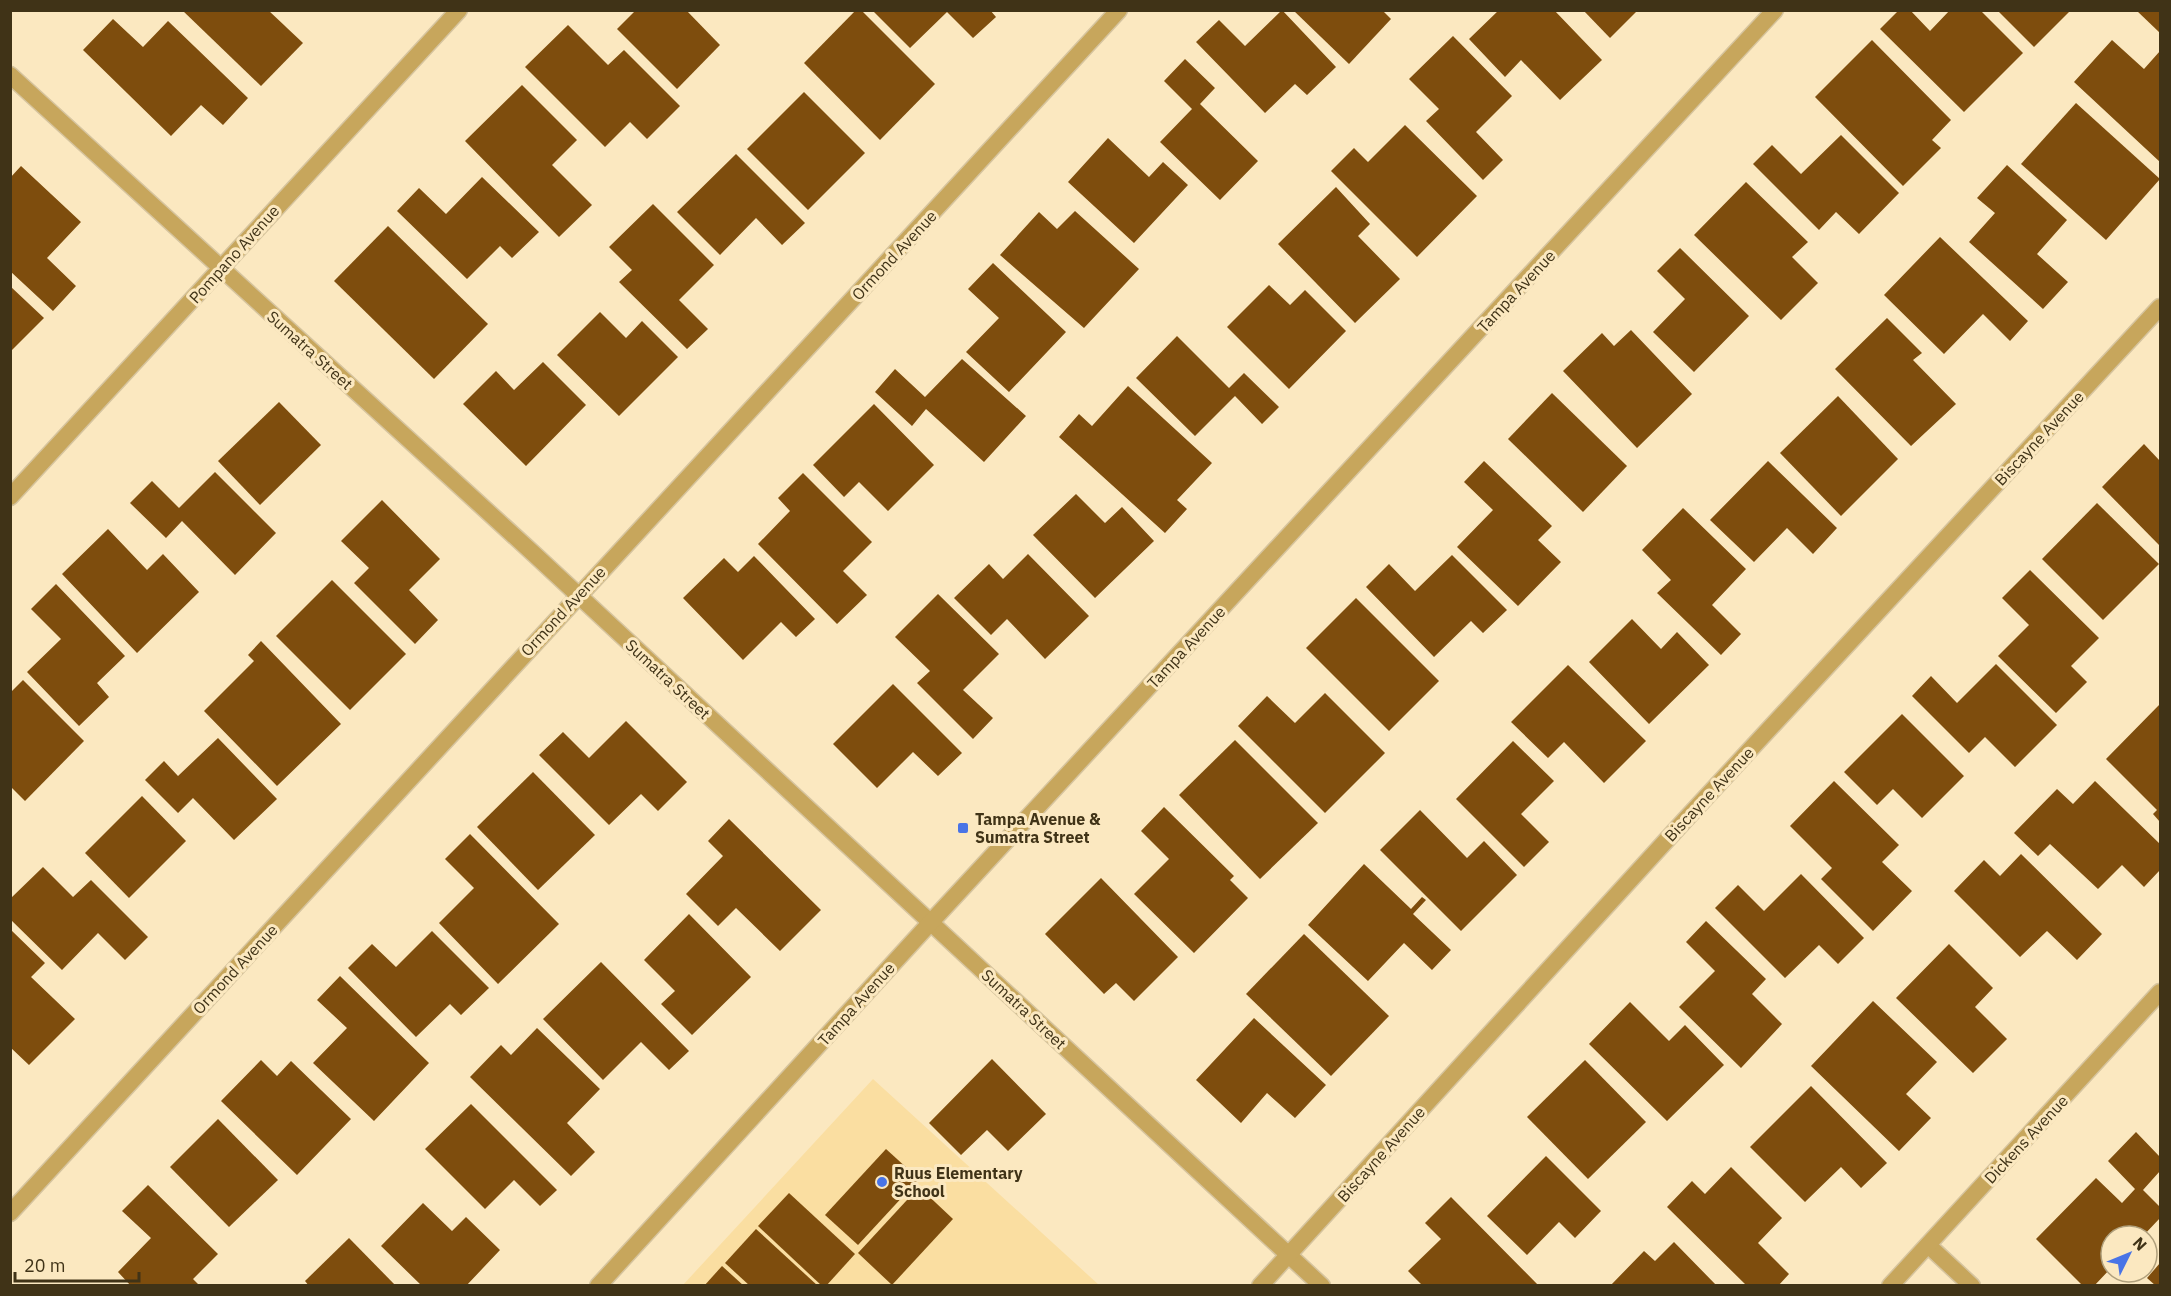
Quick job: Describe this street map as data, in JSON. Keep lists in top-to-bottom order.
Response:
{
  "streets": {
    "street": [
      "Pompano Avenue",
      "Ormond Avenue",
      "Tampa Avenue",
      "Sumatra Street",
      "Biscayne Avenue",
      "Dickens Avenue"
    ]
  },
  "crossings": [
    ["Pompano Avenue", "Sumatra Street"],
    ["Ormond Avenue", "Sumatra Street"],
    ["Tampa Avenue", "Sumatra Street"],
    ["Sumatra Street", "Biscayne Avenue"]
  ],
  "places": {
    "transit": ["Tampa Avenue & Sumatra Street"],
    "other": ["Ruus Elementary School"]
  },
  "scale_bar": "20 m",
  "north": "top right"
}
